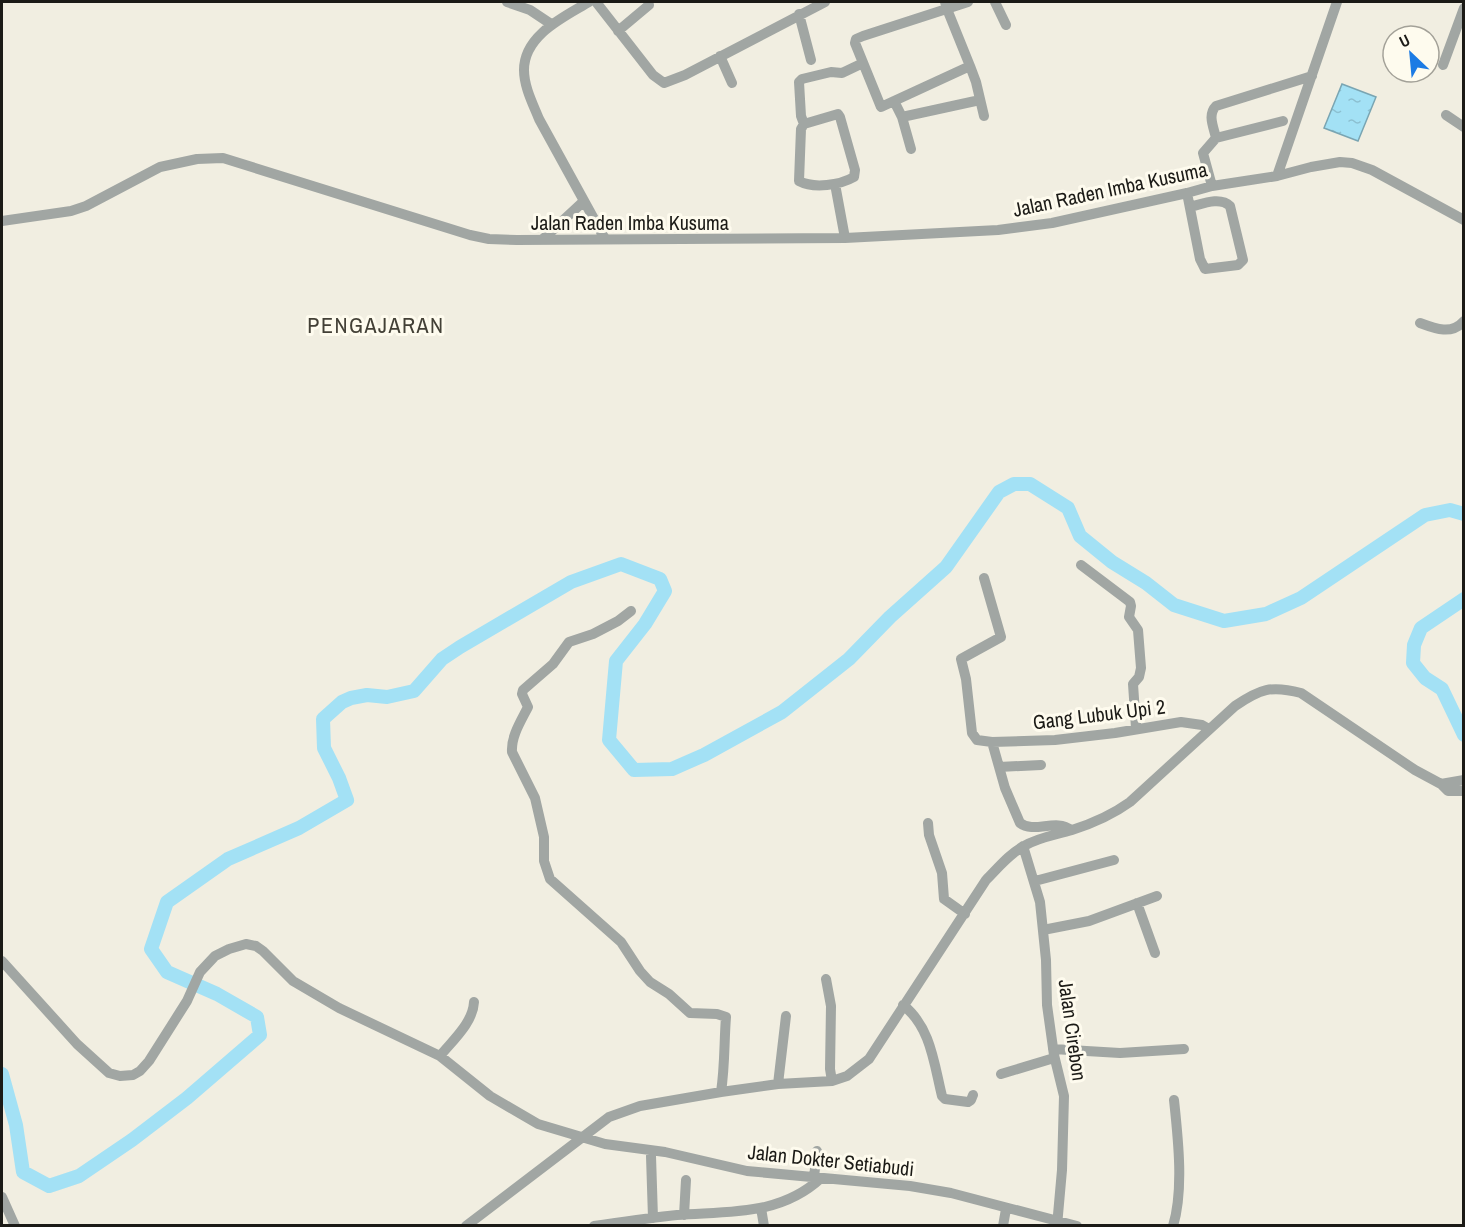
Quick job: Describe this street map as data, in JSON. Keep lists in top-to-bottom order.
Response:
{
  "streets": {
    "street": [
      "Jalan Raden Imba Kusuma",
      "Gang Lubuk Upi 2",
      "Jalan Cirebon",
      "Jalan Dokter Setiabudi"
    ]
  },
  "crossings": [
    ["Jalan Cirebon", "Jalan Dokter Setiabudi"]
  ],
  "districts": ["PENGAJARAN"],
  "north": "top left"
}
